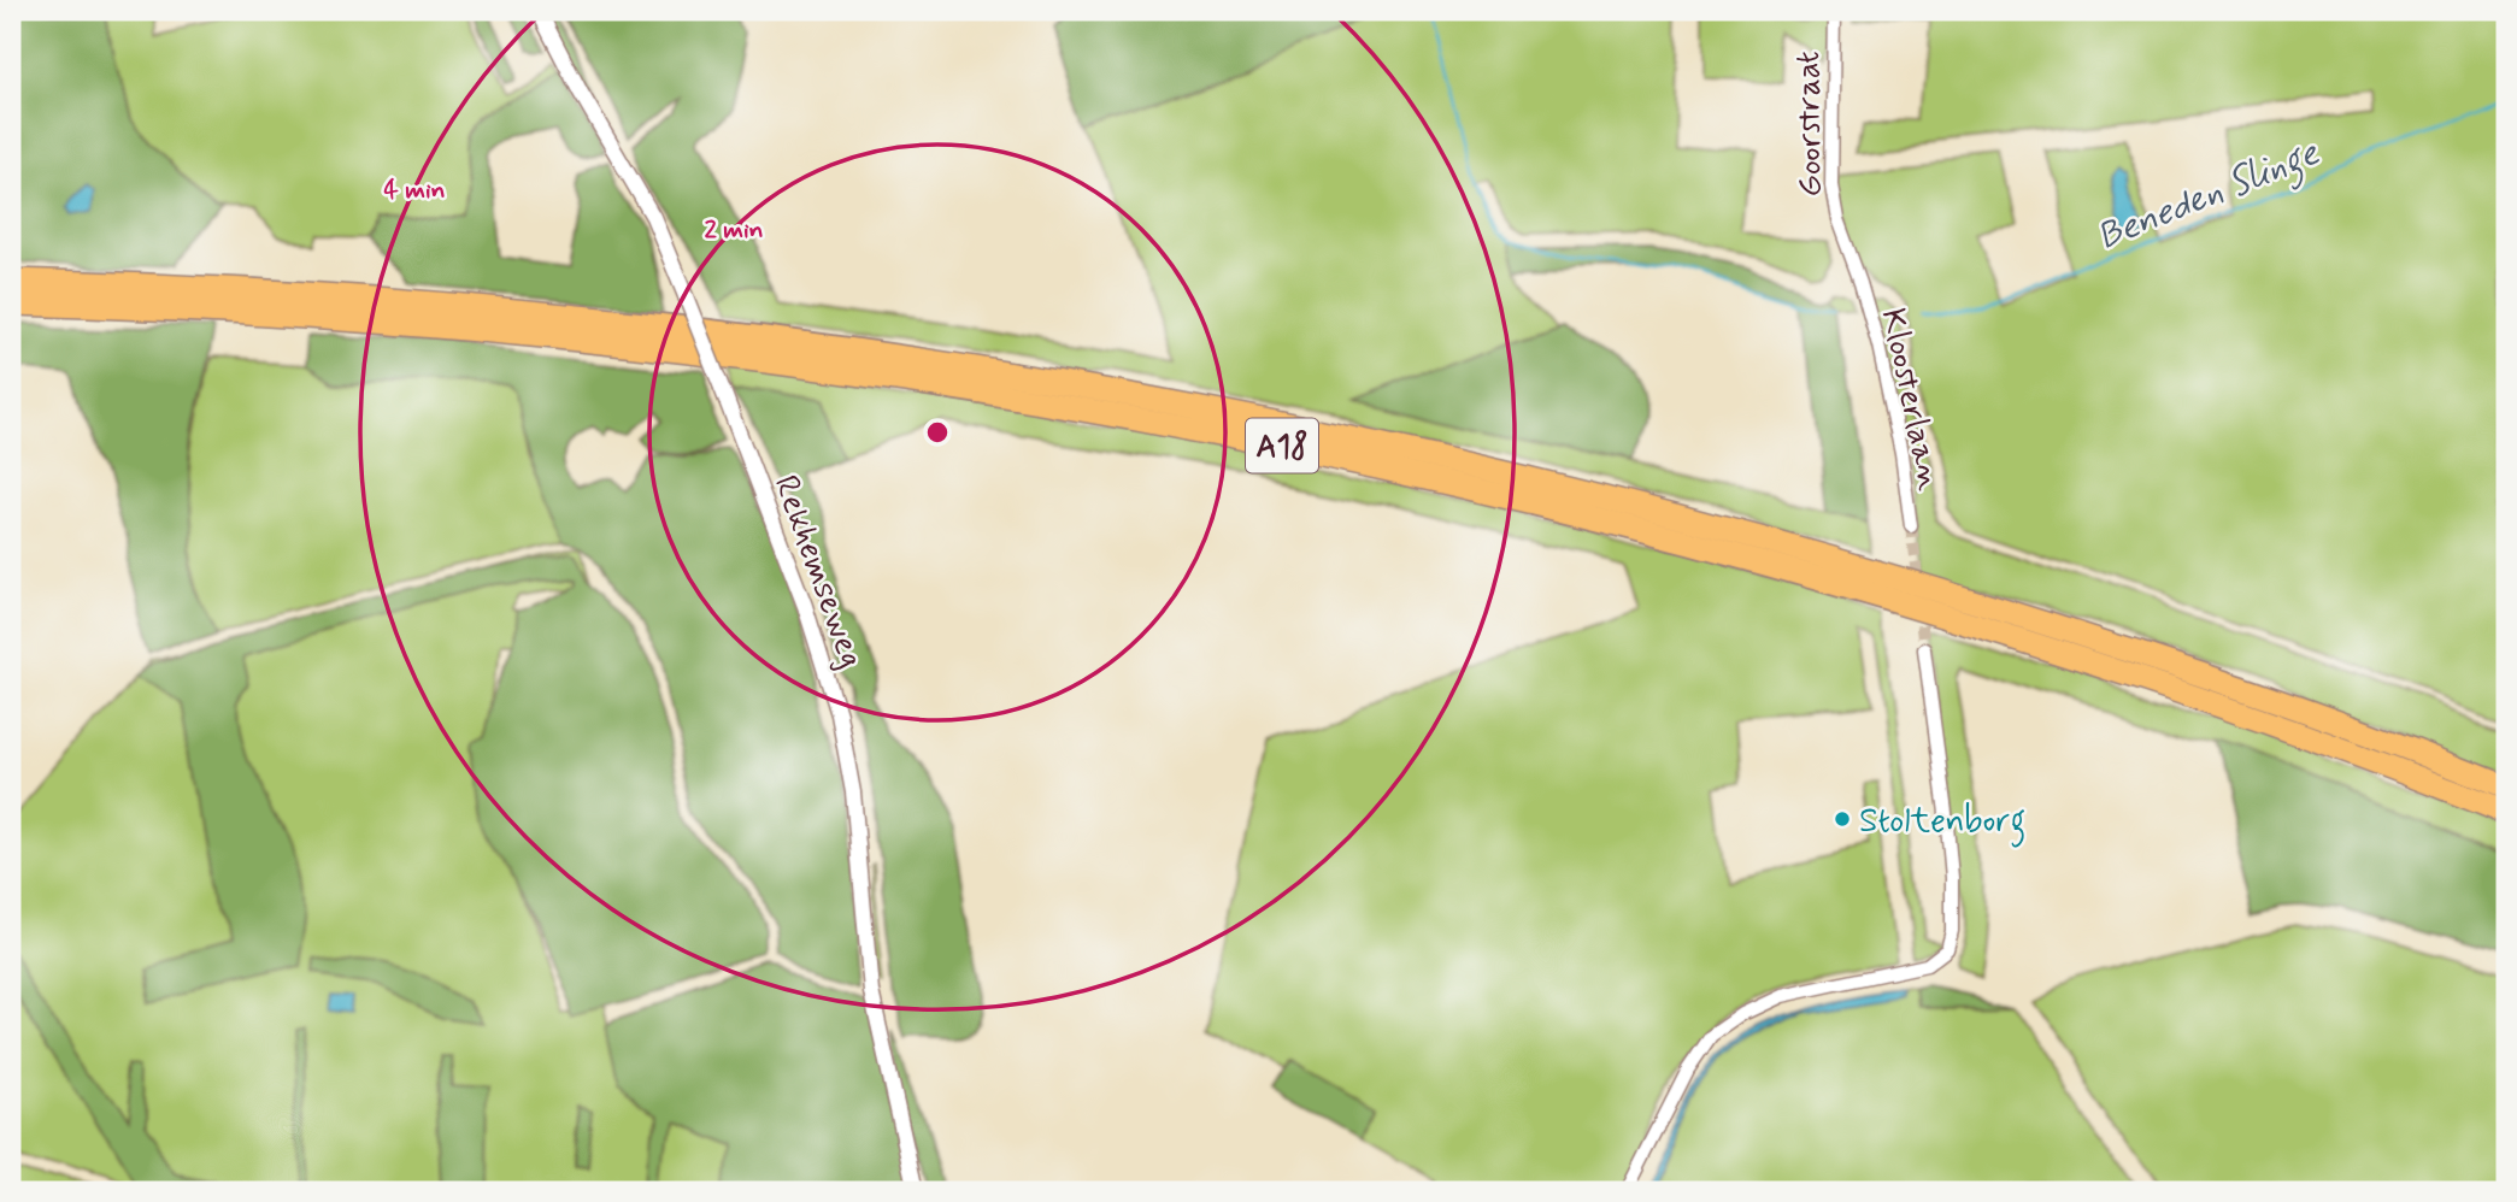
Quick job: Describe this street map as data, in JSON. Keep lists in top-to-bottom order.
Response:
{
  "streets": {
    "highway": ["A18"],
    "street": ["Goorstraat", "Kloosterlaan", "Rekhemseweg"]
  },
  "crossings": [
    ["Goorstraat", "Kloosterlaan"]
  ],
  "water": ["Beneden Slinge"],
  "places": ["Stoltenborg"],
  "rings": ["4 min", "2 min"]
}
